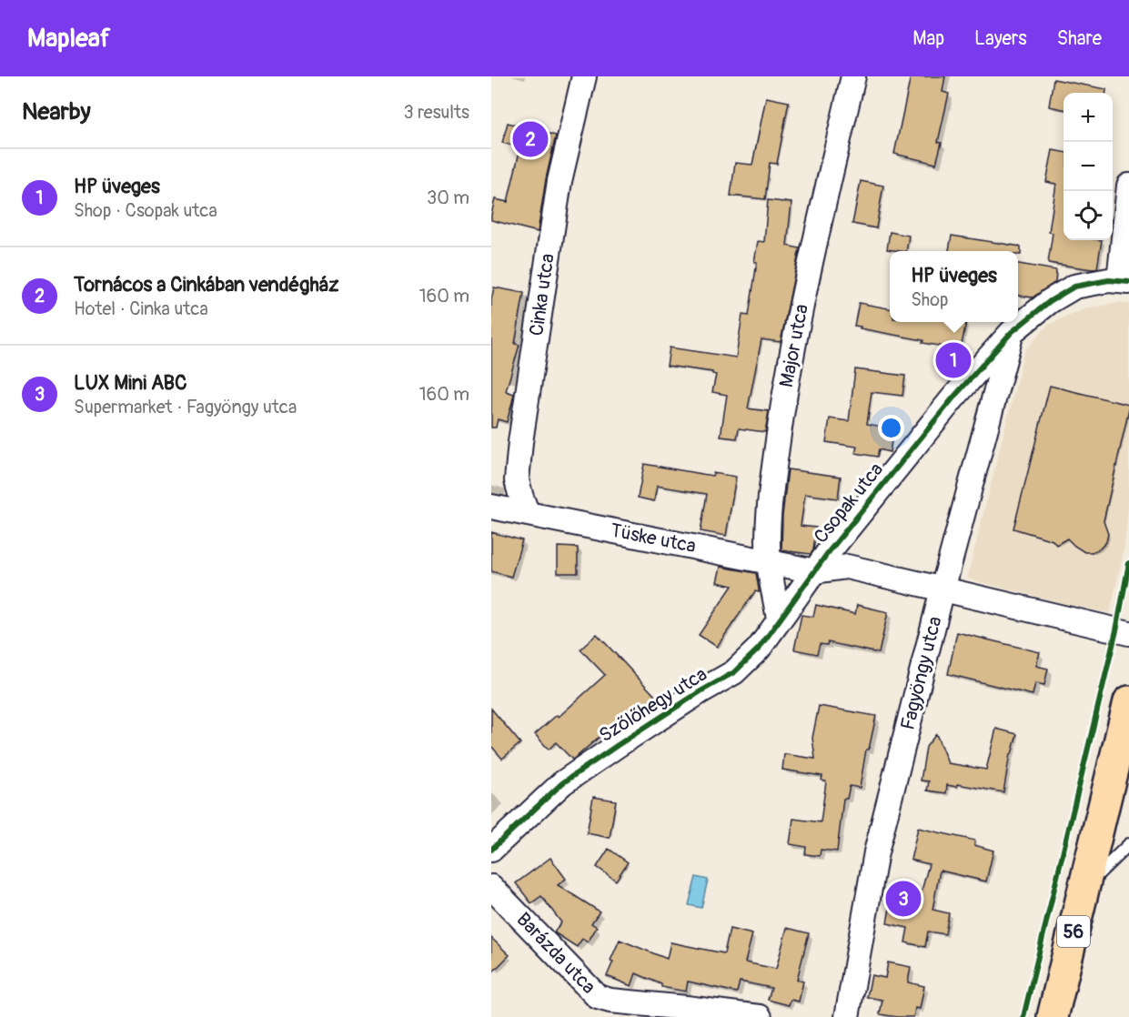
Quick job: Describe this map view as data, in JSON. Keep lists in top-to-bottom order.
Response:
{
  "streets": {
    "main road": ["56"],
    "street": [
      "Cinka utca",
      "Major utca",
      "Csopak utca",
      "Tüske utca",
      "Fagyöngy utca",
      "Szőlőhegy utca",
      "Barázda utca"
    ]
  },
  "crossings": [
    ["Cinka utca", "Tüske utca"],
    ["Major utca", "Tüske utca"],
    ["Major utca", "Szőlőhegy utca"],
    ["Csopak utca", "Tüske utca"],
    ["Csopak utca", "Fagyöngy utca"],
    ["Csopak utca", "Szőlőhegy utca"],
    ["Tüske utca", "Szőlőhegy utca"]
  ],
  "page": {
    "header": "Mapleaf",
    "nav": ["Map", "Layers", "Share"],
    "heading": ["Nearby", "3 results"],
    "map_buttons": ["+", "−"],
    "pins": ["2", "1", "3"],
    "list": [
      {
        "mark": "1",
        "name": "HP üveges",
        "note": "Shop · Csopak utca",
        "value": "30 m"
      },
      {
        "mark": "2",
        "name": "Tornácos a Cinkában vendégház",
        "note": "Hotel · Cinka utca",
        "value": "160 m"
      },
      {
        "mark": "3",
        "name": "LUX Mini ABC",
        "note": "Supermarket · Fagyöngy utca",
        "value": "160 m"
      }
    ],
    "popup": ["HP üveges", "Shop"]
  }
}
